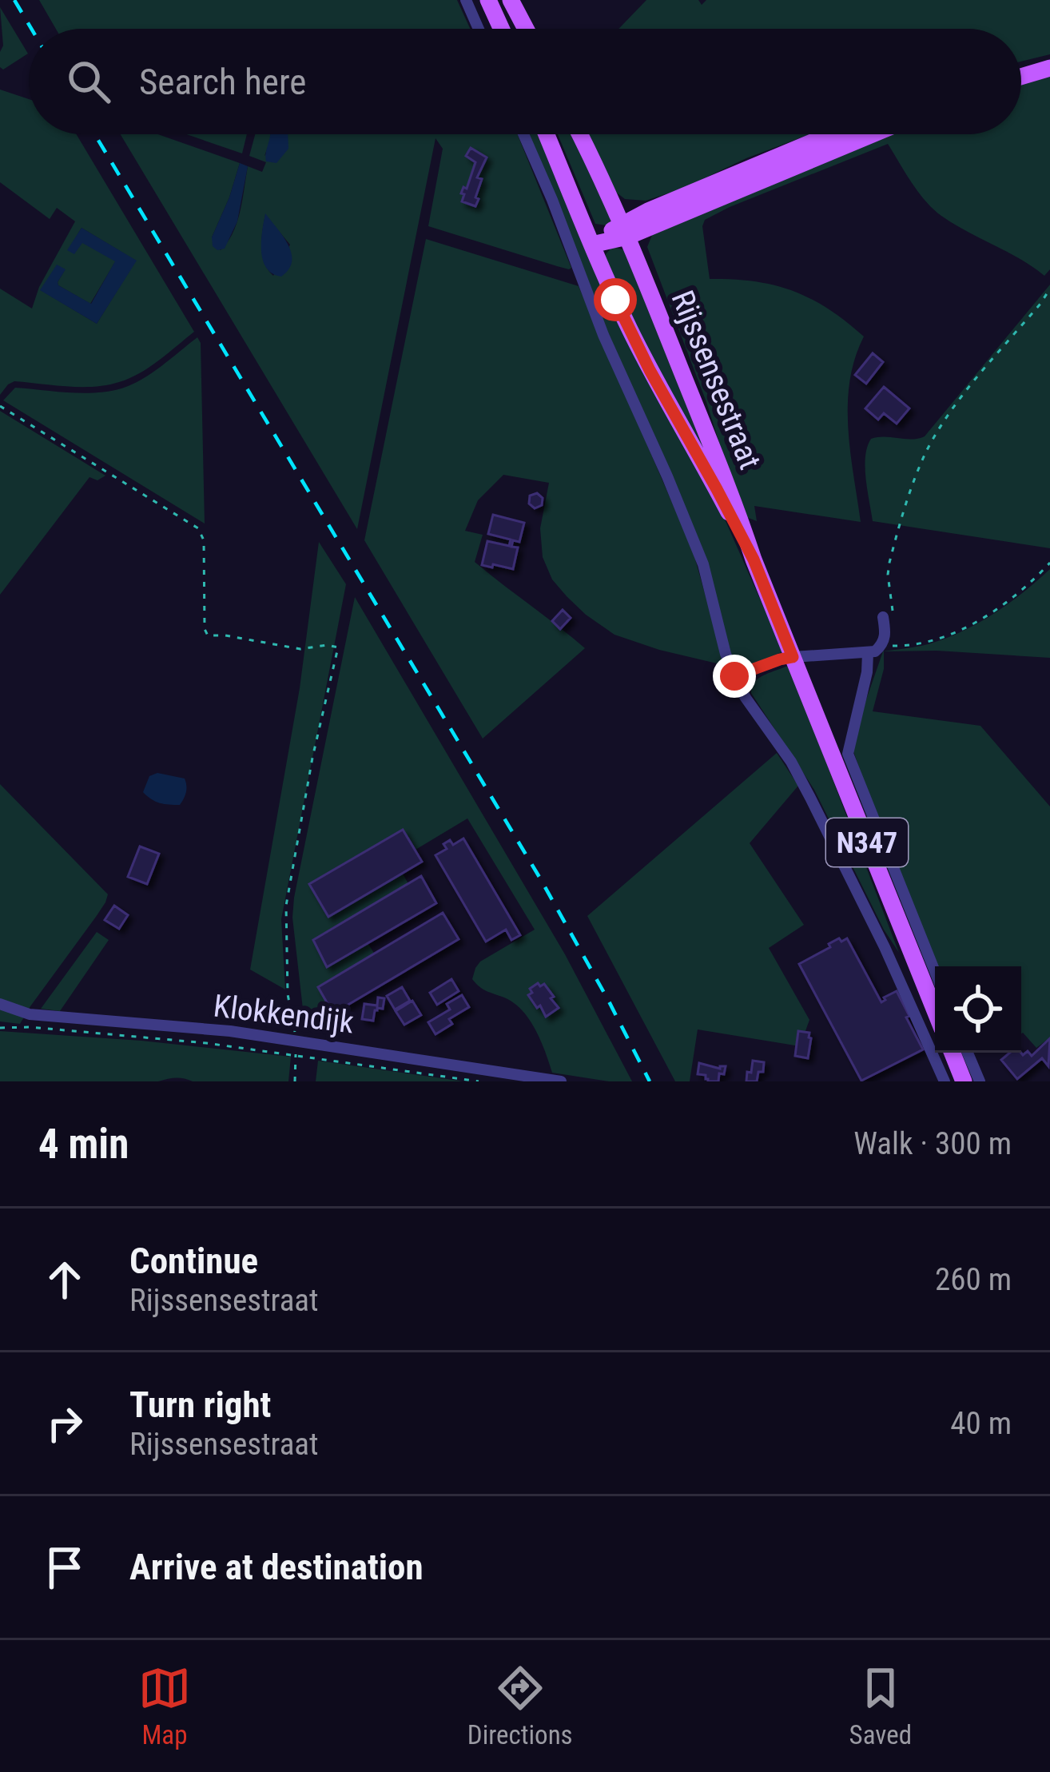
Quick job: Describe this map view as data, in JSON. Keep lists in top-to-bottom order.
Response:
{
  "streets": {
    "main road": ["Rijssensestraat", "N347"],
    "street": ["Klokkendijk"]
  },
  "page": {
    "search": "Search here",
    "heading": ["4 min", "Walk · 300 m"],
    "list": [
      ["Continue", "Rijssensestraat", "260 m"],
      ["Turn right", "Rijssensestraat", "40 m"],
      "Arrive at destination"
    ],
    "nav": ["Map", "Directions", "Saved"]
  }
}
